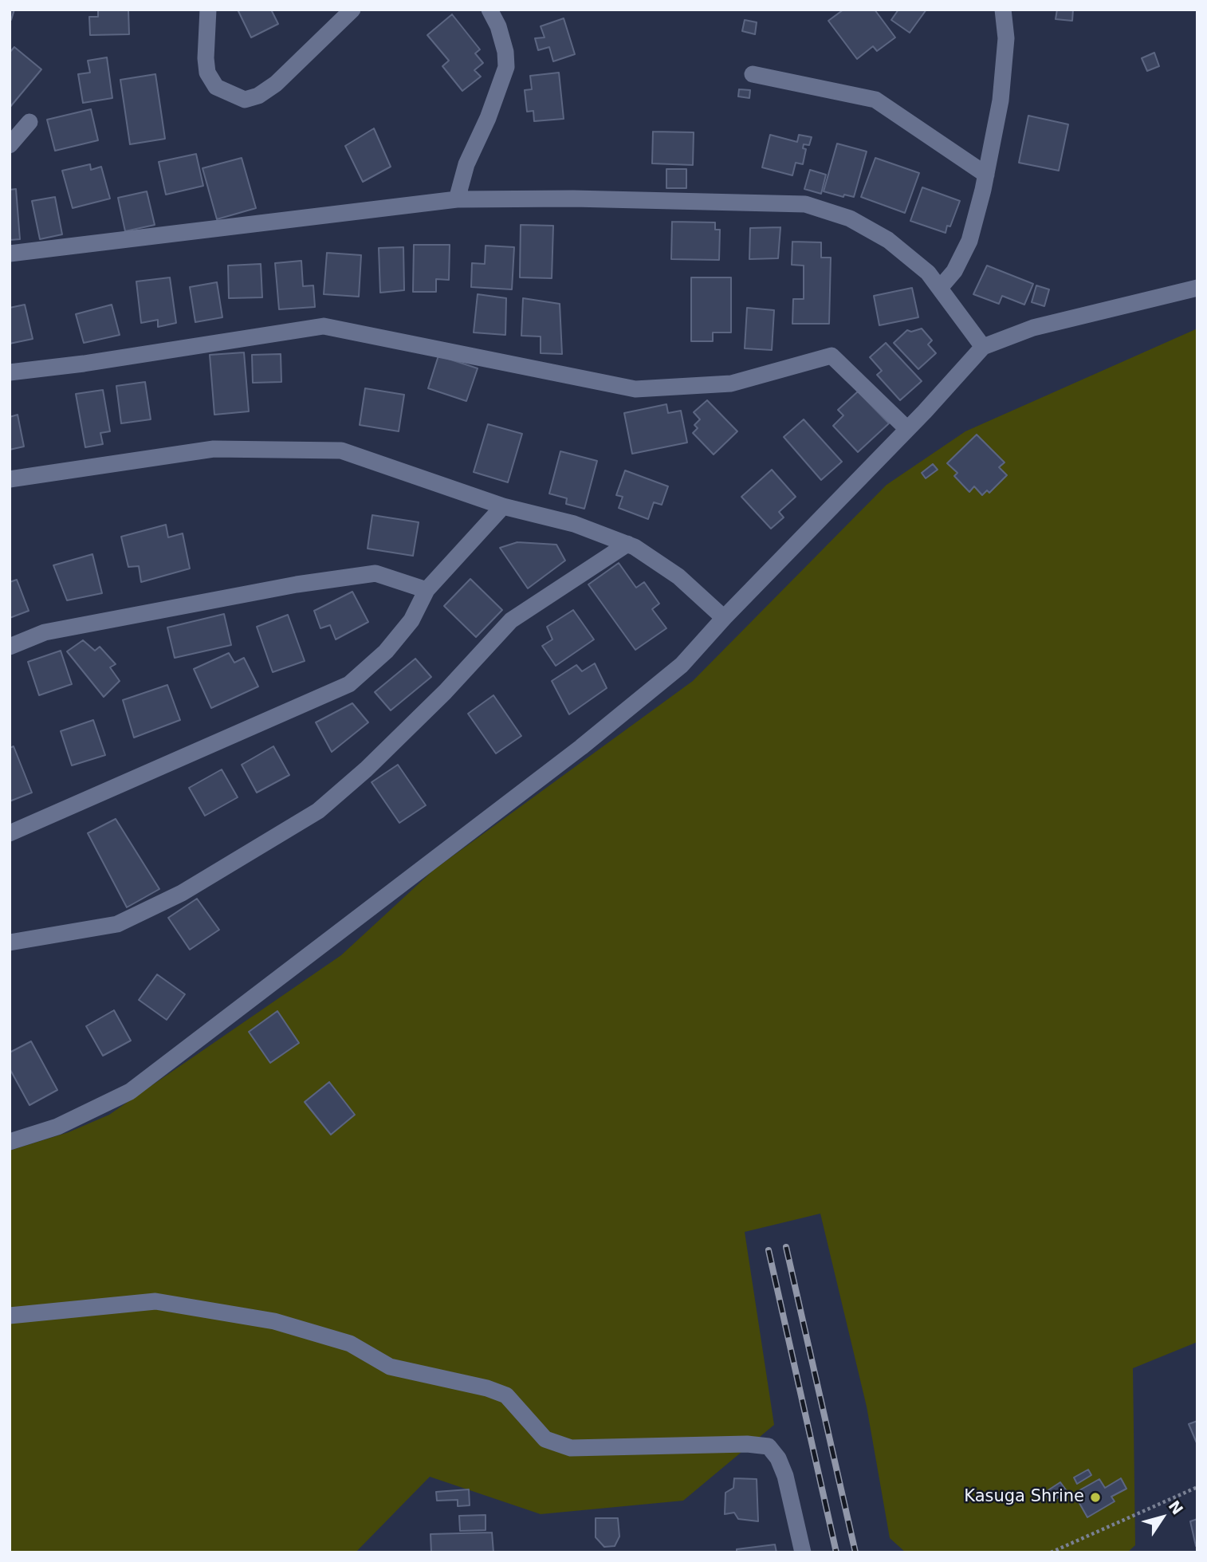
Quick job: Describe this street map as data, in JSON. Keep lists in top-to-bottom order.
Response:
{
  "places": ["Kasuga Shrine"],
  "north": "top right"
}
